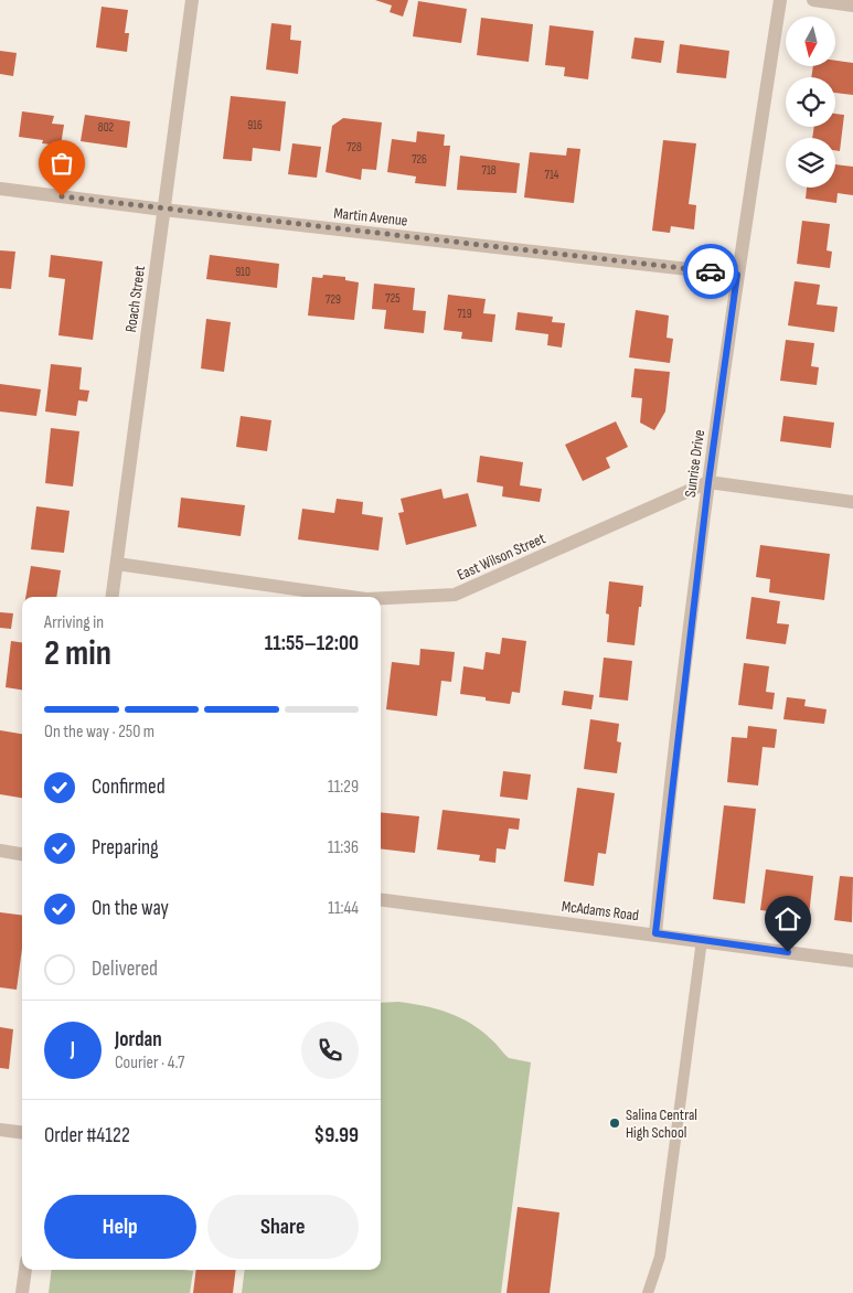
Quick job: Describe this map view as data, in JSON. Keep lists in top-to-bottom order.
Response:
{
  "streets": {
    "street": [
      "Martin Avenue",
      "Roach Street",
      "Sunrise Drive",
      "East Wilson Street",
      "McAdams Road"
    ]
  },
  "crossings": [
    ["Martin Avenue", "Roach Street"],
    ["Martin Avenue", "Sunrise Drive"],
    ["Roach Street", "East Wilson Street"],
    ["Sunrise Drive", "East Wilson Street"],
    ["Sunrise Drive", "McAdams Road"]
  ],
  "places": ["Salina Central High School"],
  "house_numbers": [
    "916",
    "802",
    "728",
    "726",
    "718",
    "714",
    "910",
    "725",
    "729",
    "719"
  ],
  "north": "bottom",
  "page": {
    "heading": ["2 min", "Arriving in", "11:55–12:00"],
    "panel": [
      "Jordan",
      "Courier · 4.7",
      "Order #4122",
      "$9.99"
    ],
    "bar": "On the way · 250 m",
    "list": [
      ["Confirmed", "11:29"],
      ["Preparing", "11:36"],
      ["On the way", "11:44"],
      "Delivered"
    ],
    "round": "J",
    "buttons": ["Help", "Share"]
  }
}
